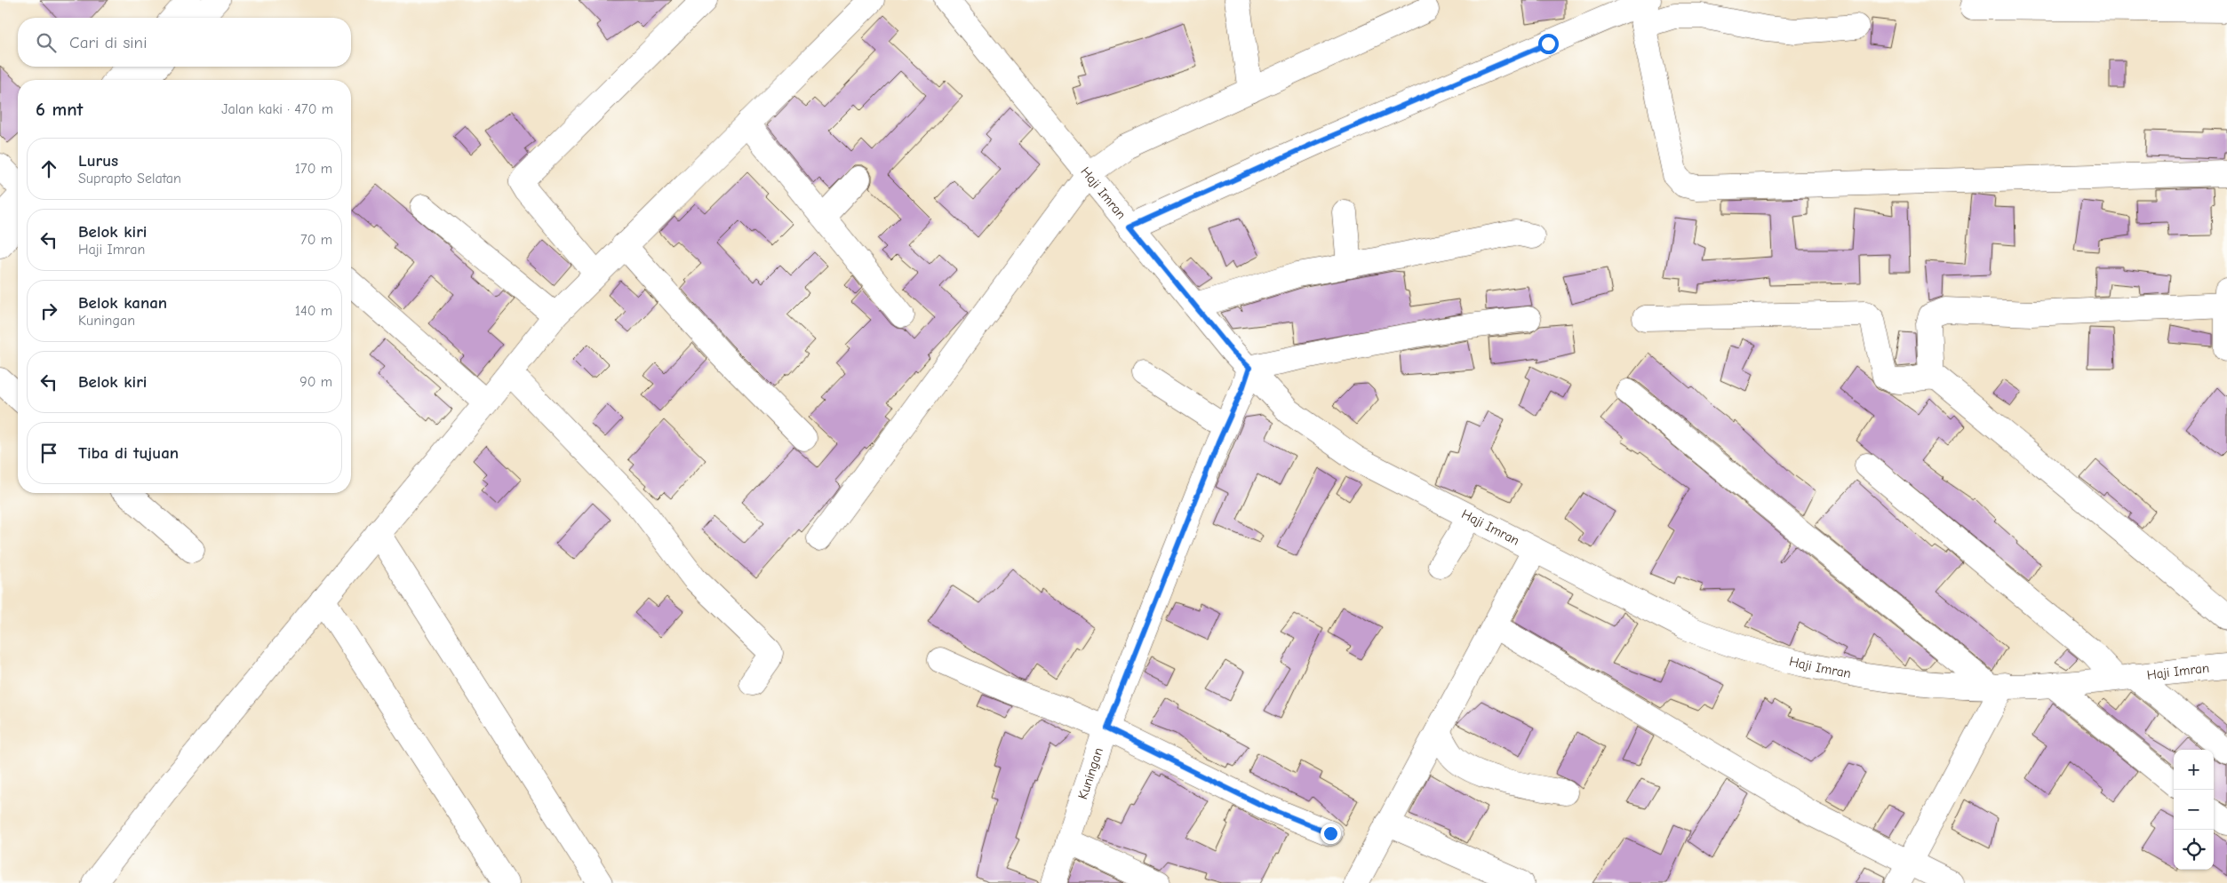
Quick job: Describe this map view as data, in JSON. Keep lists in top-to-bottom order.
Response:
{
  "streets": {
    "street": ["Haji Imran", "Kuningan"]
  },
  "crossings": [
    ["Haji Imran", "Kuningan"]
  ],
  "page": {
    "search": "Cari di sini",
    "heading": ["6 mnt", "Jalan kaki · 470 m"],
    "list": [
      ["Lurus", "Suprapto Selatan", "170 m"],
      ["Belok kiri", "Haji Imran", "70 m"],
      ["Belok kanan", "Kuningan", "140 m"],
      ["Belok kiri", "90 m"],
      "Tiba di tujuan"
    ],
    "map_buttons": ["+", "−"]
  }
}
